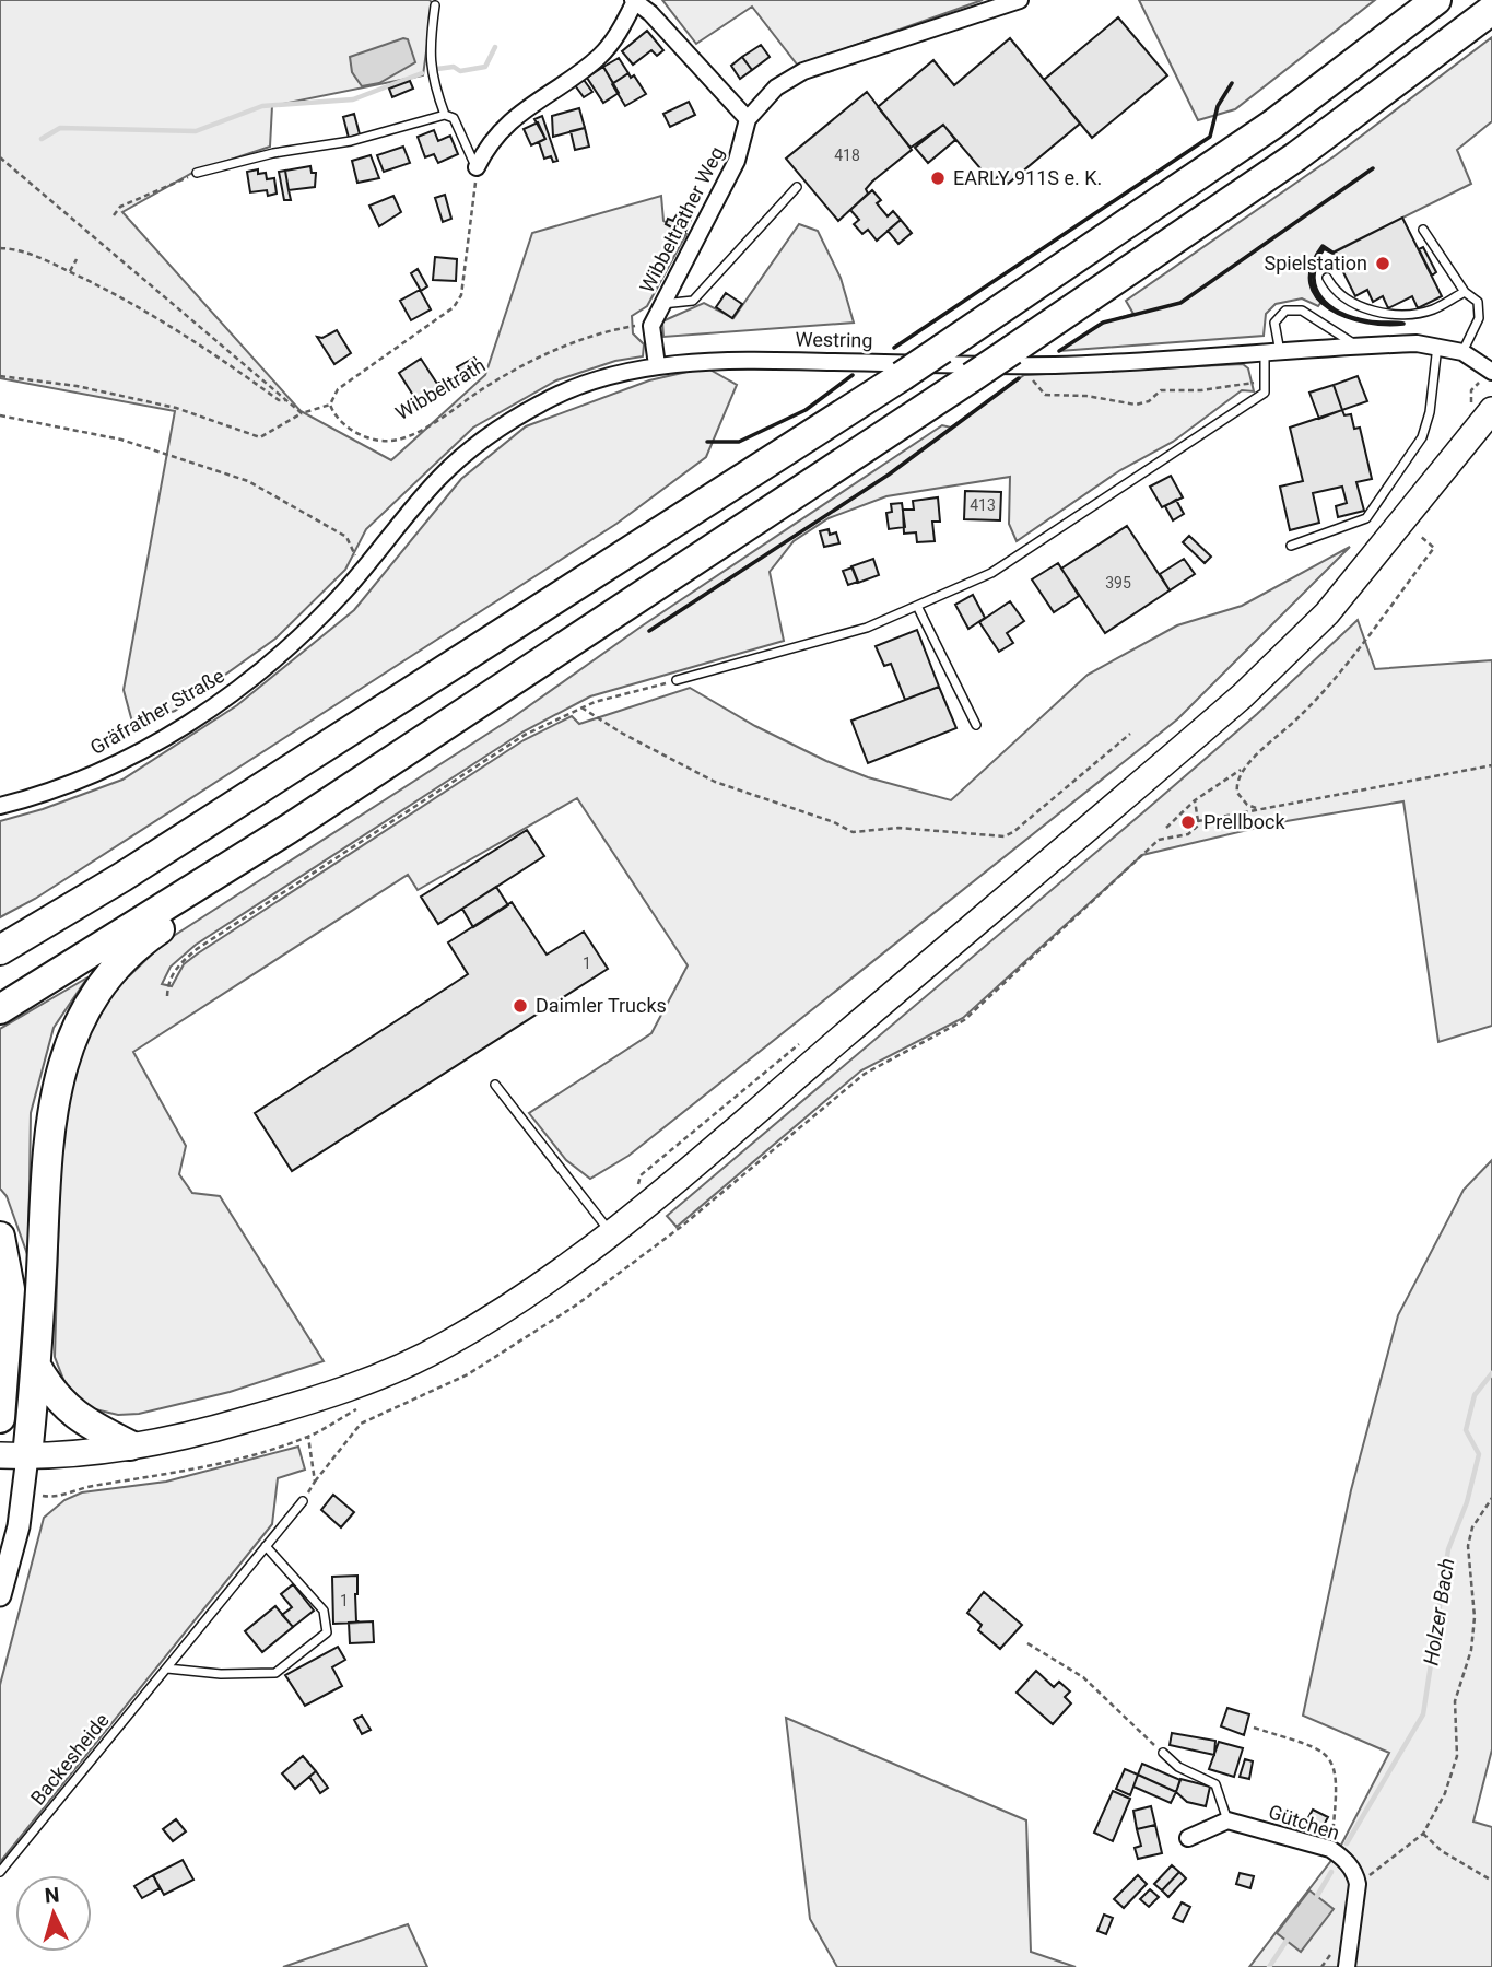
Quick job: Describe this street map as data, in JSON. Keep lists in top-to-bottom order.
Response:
{
  "streets": {
    "street": [
      "Wibbeltrather Weg",
      "Westring",
      "Gräfrather Straße",
      "Gütchen"
    ],
    "lane": ["Backesheide"],
    "path": ["Wibbeltrath"]
  },
  "crossings": [
    ["Wibbeltrather Weg", "Wibbeltrath"],
    ["Westring", "Gräfrather Straße"]
  ],
  "water": ["Holzer Bach"],
  "places": [
    "EARLY 911S e. K.",
    "Spielstation",
    "Prellbock",
    "Daimler Trucks"
  ],
  "house_numbers": [
    "418",
    "413",
    "395",
    "1",
    "1"
  ],
  "north": "top"
}
